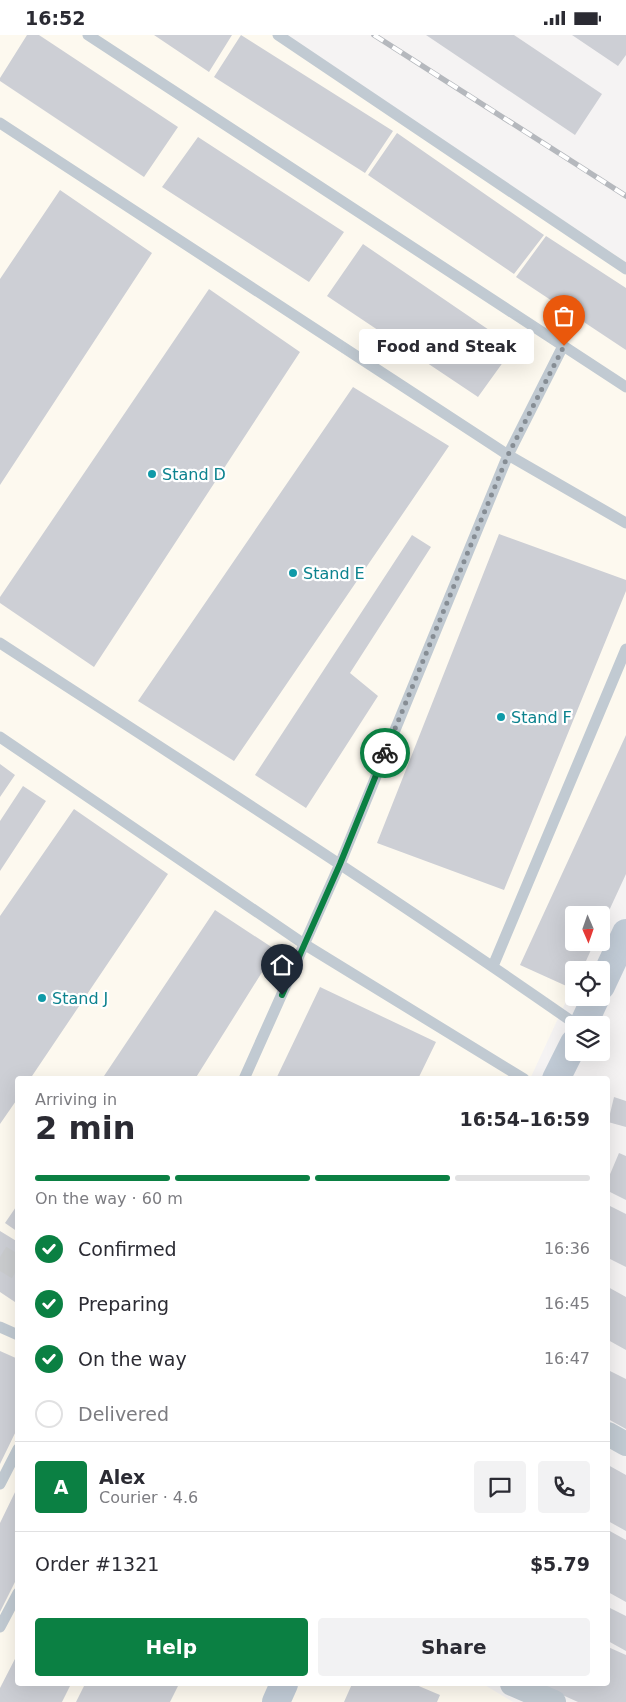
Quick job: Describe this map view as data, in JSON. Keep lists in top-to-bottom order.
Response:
{
  "places": [
    "Food and Steak",
    "Stand D",
    "Stand E",
    "Stand F",
    "Stand J"
  ],
  "north": "bottom",
  "page": {
    "status": "16:52",
    "bubble": "Food and Steak",
    "heading": ["2 min", "Arriving in", "16:54–16:59"],
    "panel": [
      "Alex",
      "Courier · 4.6",
      "Order #1321",
      "$5.79"
    ],
    "bar": "On the way · 60 m",
    "list": [
      ["Confirmed", "16:36"],
      ["Preparing", "16:45"],
      ["On the way", "16:47"],
      "Delivered"
    ],
    "round": "A",
    "buttons": ["Help", "Share"]
  }
}
